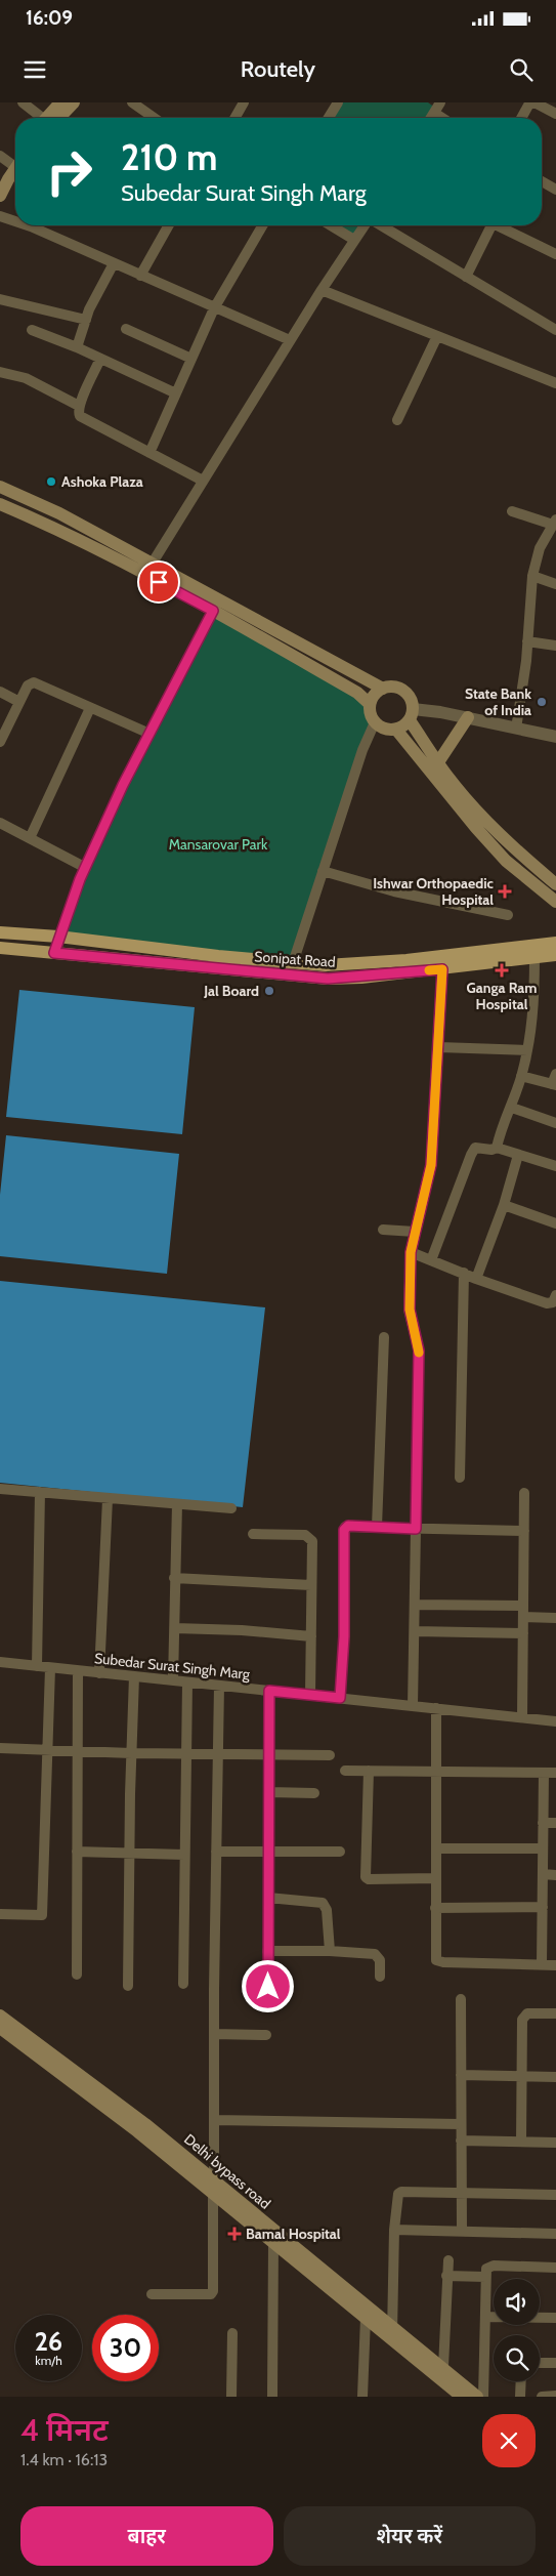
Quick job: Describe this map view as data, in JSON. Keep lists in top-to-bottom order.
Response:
{
  "streets": {
    "main road": ["Sonipat Road", "Delhi bypass road"],
    "street": ["Subedar Surat Singh Marg"]
  },
  "parks": ["Mansarovar Park"],
  "places": {
    "other": ["Ashoka Plaza", "State Bank of India", "Jal Board"],
    "health": ["Ishwar Orthopaedic Hospital", "Ganga Ram Hospital", "Bamal Hospital"]
  },
  "page": {
    "status": "16:09",
    "header": "Routely",
    "turn": ["210 m", "Subedar Surat Singh Marg"],
    "speed": "26 km/h",
    "limit": "30",
    "heading": ["4 मिनट", "1.4 km · 16:13"],
    "buttons": ["बाहर", "शेयर करें"]
  }
}
